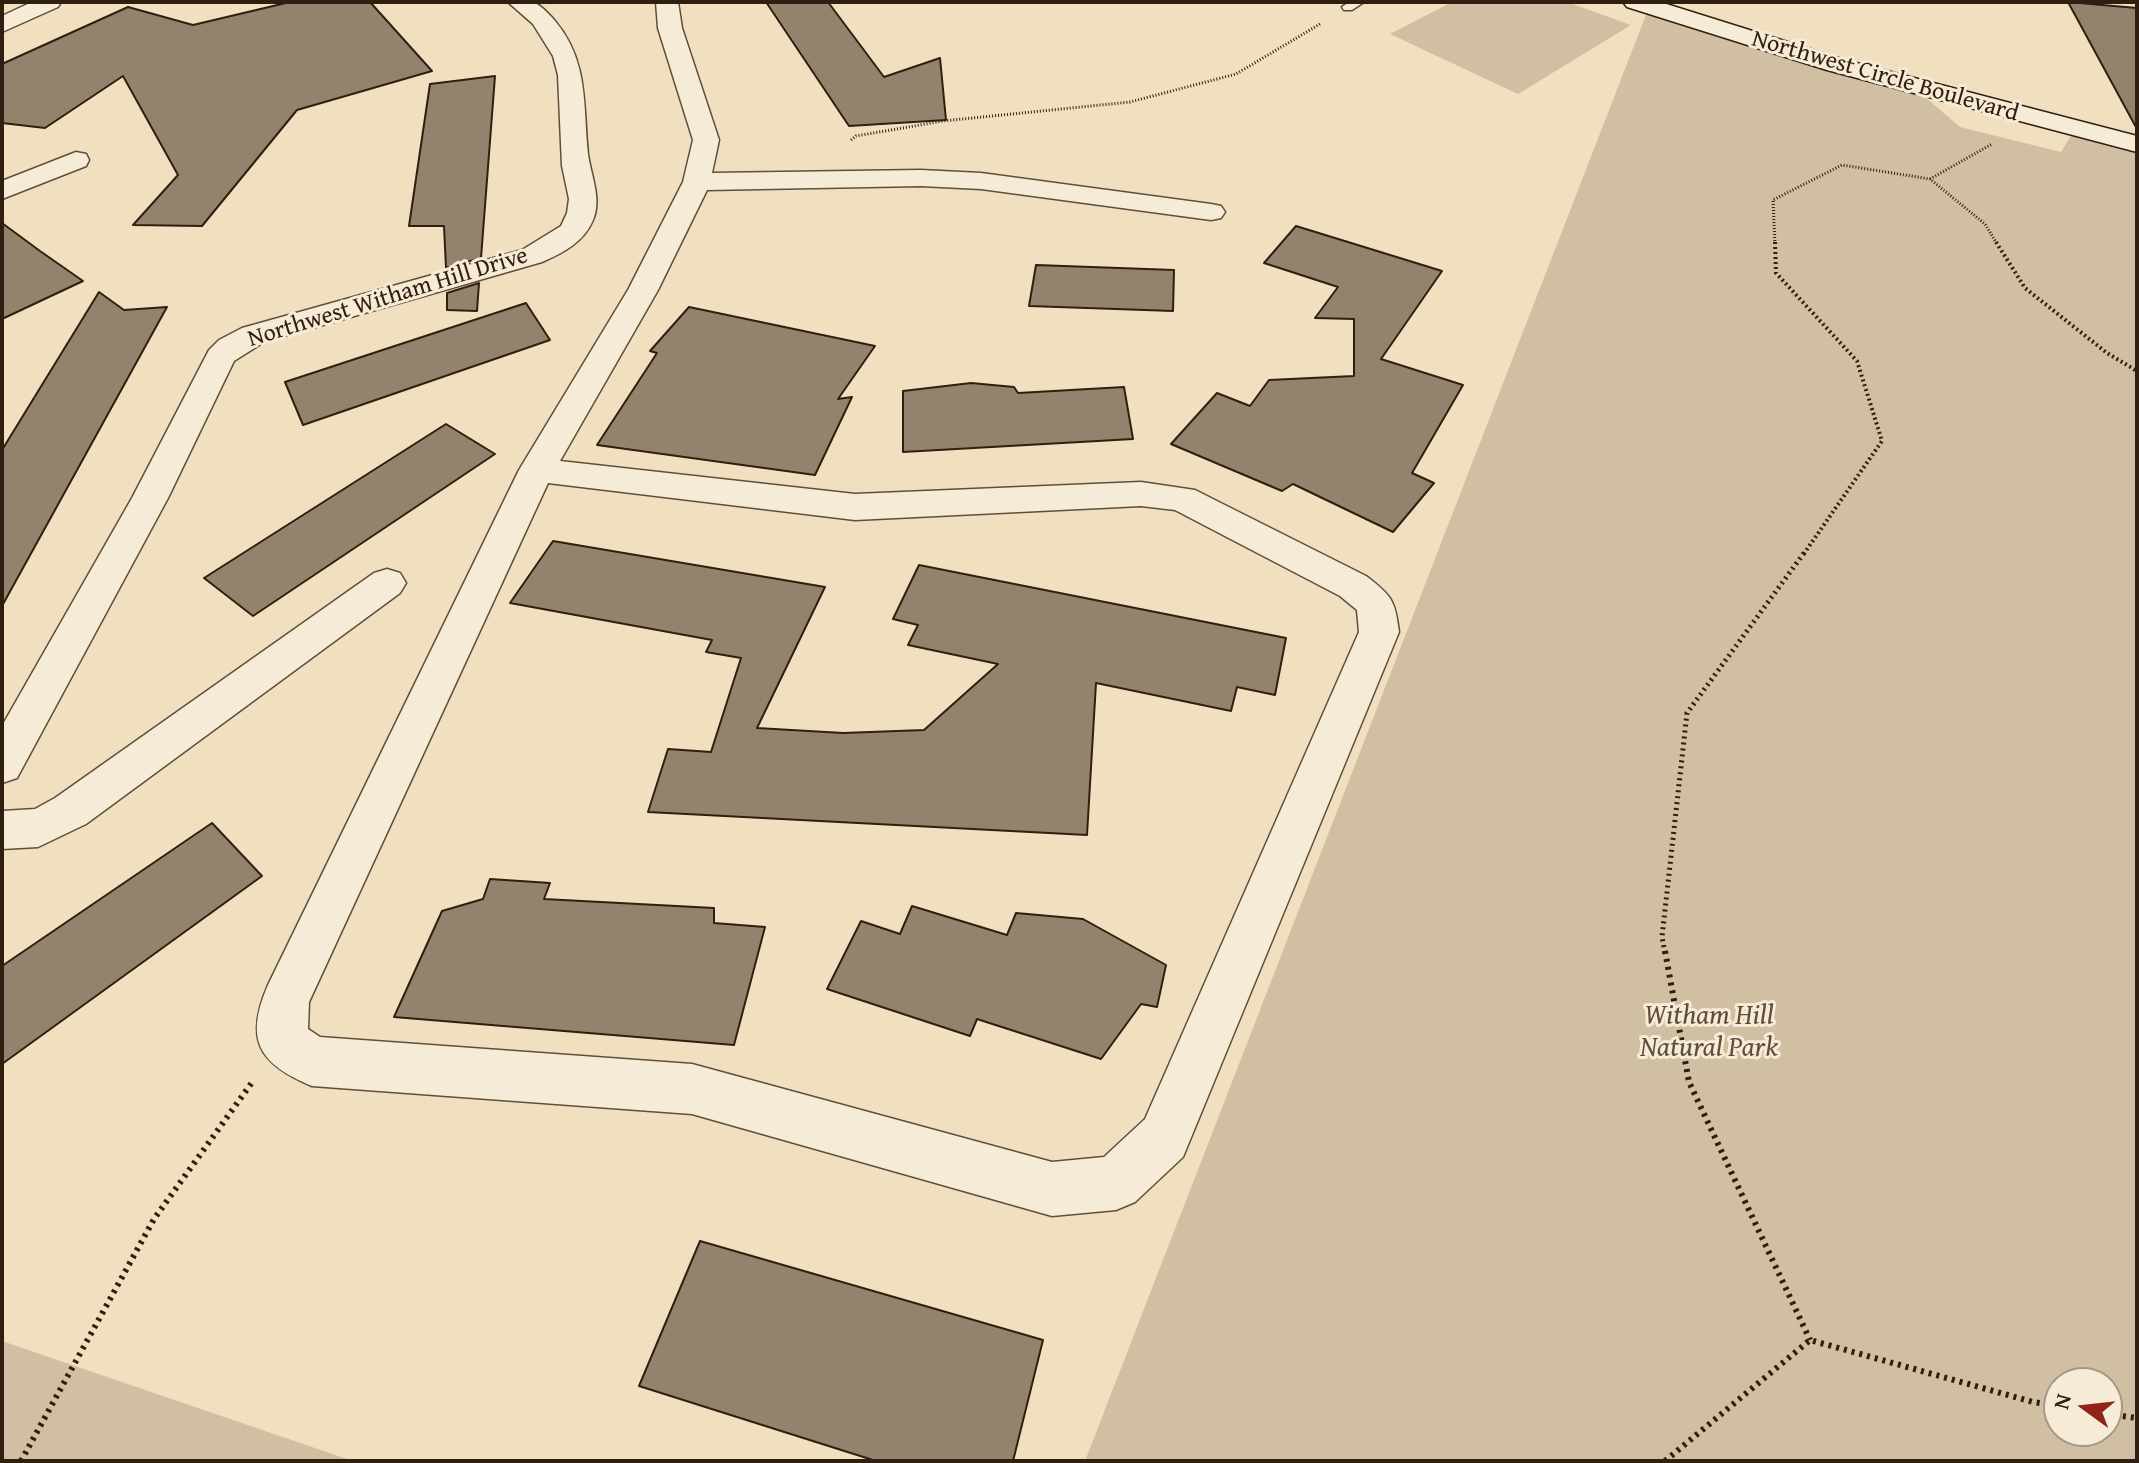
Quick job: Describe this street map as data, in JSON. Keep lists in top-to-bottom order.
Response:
{
  "streets": {
    "main road": ["Northwest Circle Boulevard"],
    "street": ["Northwest Witham Hill Drive"]
  },
  "parks": ["Witham Hill Natural Park"],
  "north": "left"
}
